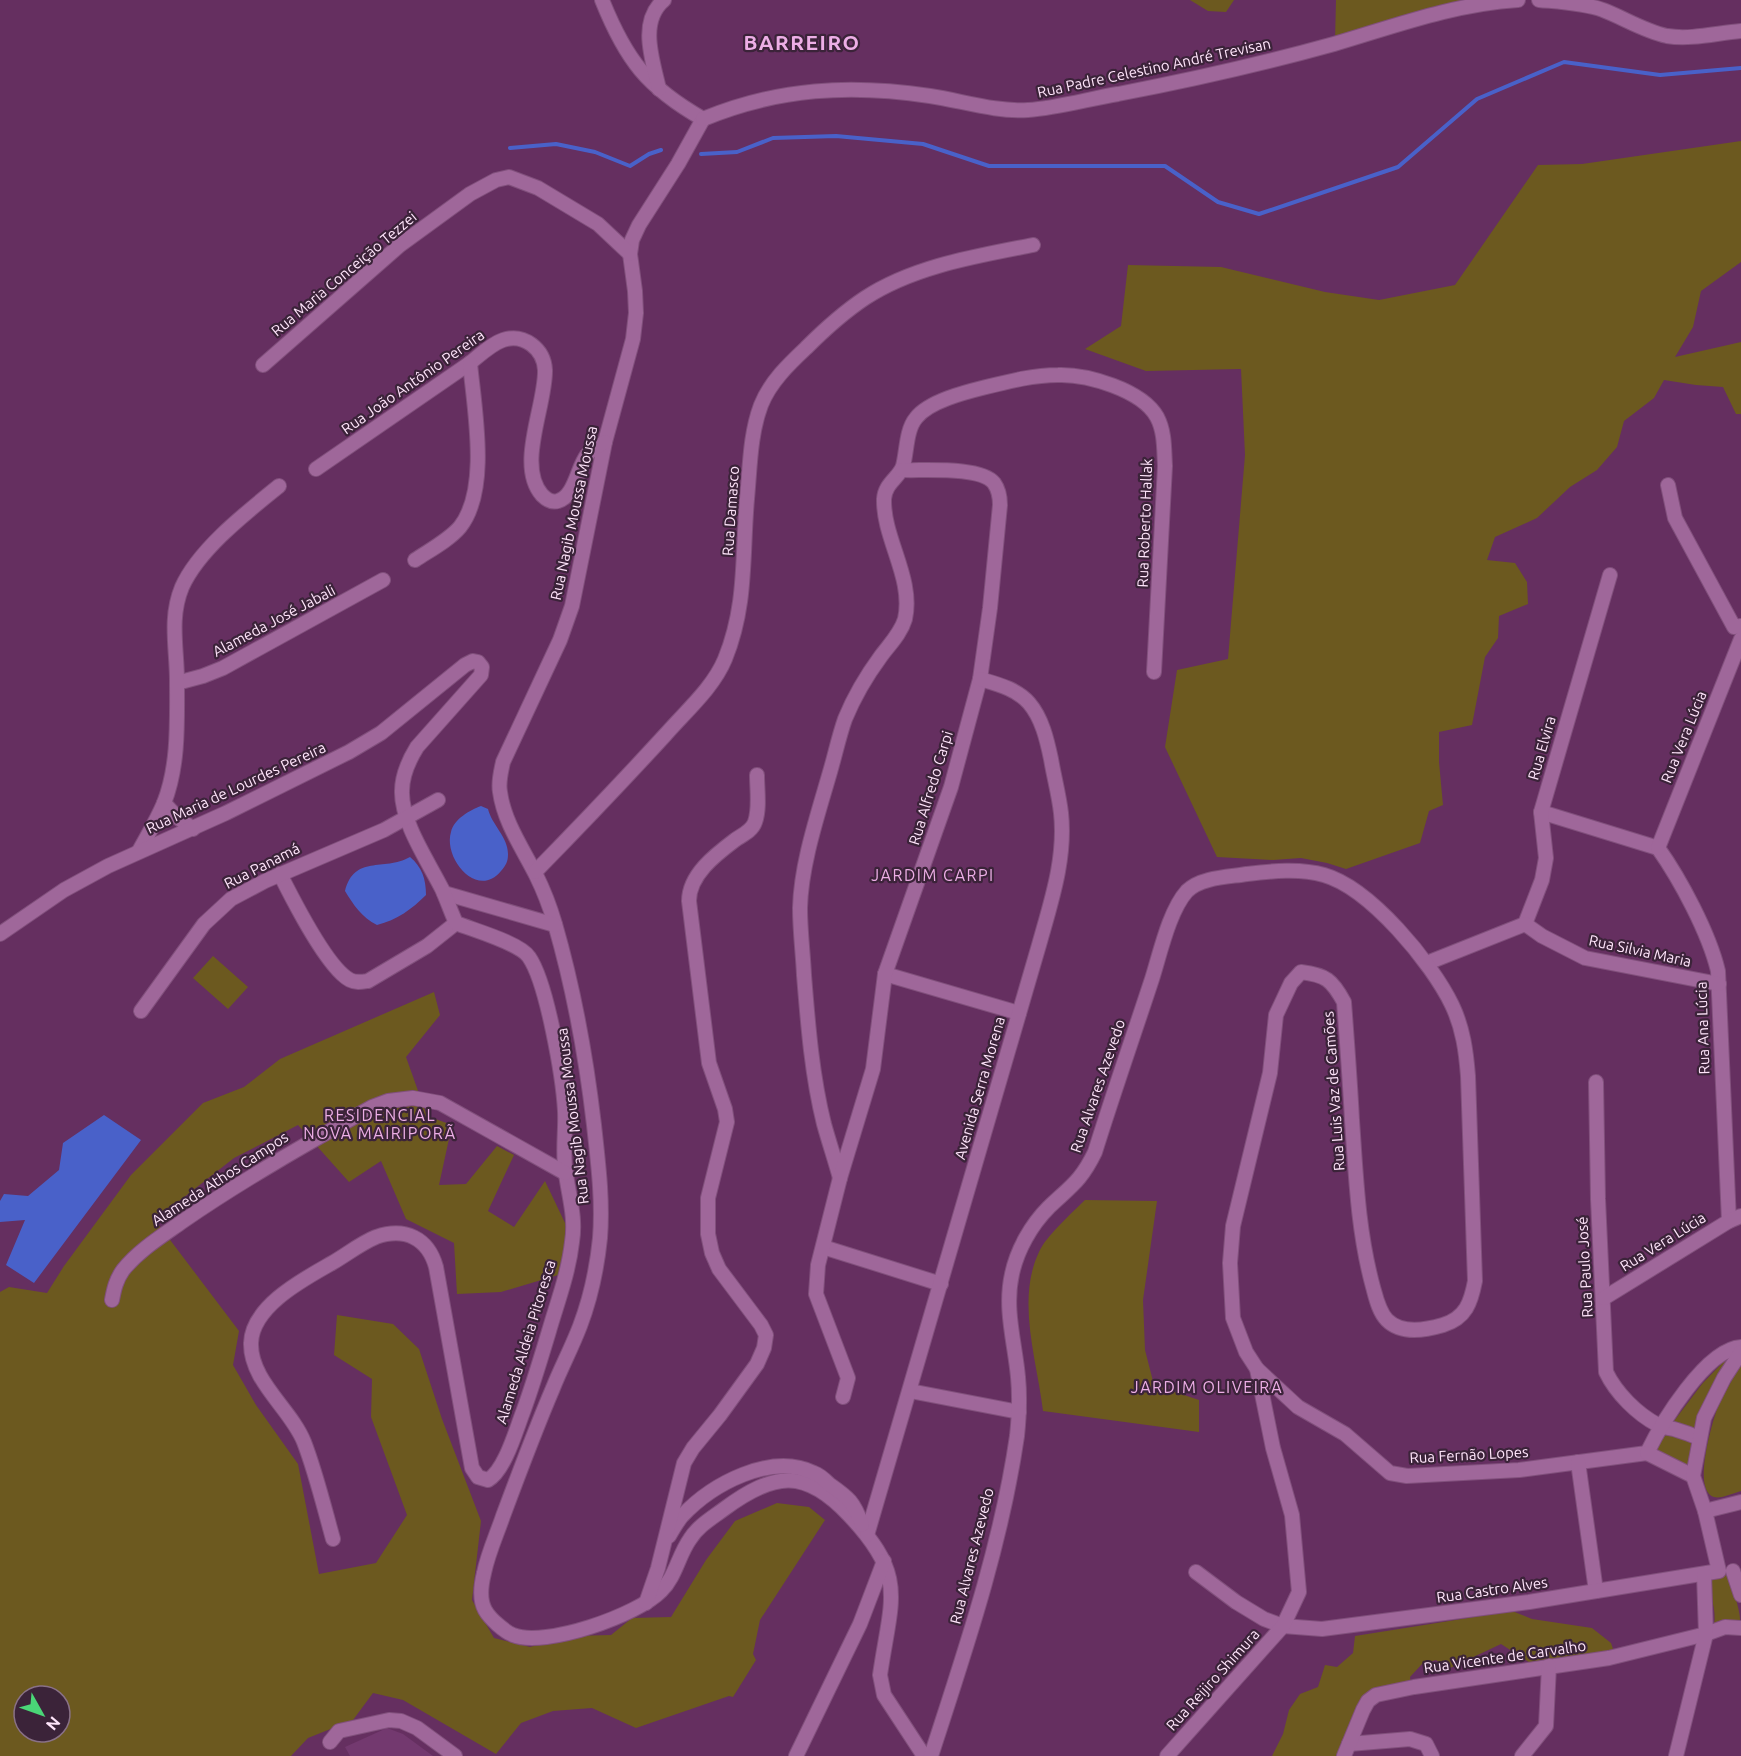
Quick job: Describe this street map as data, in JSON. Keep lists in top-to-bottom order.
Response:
{
  "streets": {
    "street": [
      "Rua Padre Celestino André Trevisan",
      "Rua Maria Conceição Tezzei",
      "Rua João Antônio Pereira",
      "Rua Damasco",
      "Rua Nagib Moussa Moussa",
      "Rua Roberto Hallak",
      "Alameda José Jabali",
      "Rua Vera Lúcia",
      "Rua Elvira",
      "Rua Maria de Lourdes Pereira",
      "Rua Alfredo Carpi",
      "Rua Panamá",
      "Rua Silvia Maria",
      "Rua Ana Lúcia",
      "Rua Alvares Azevedo",
      "Avenida Serra Morena",
      "Rua Luis Vaz de Camões",
      "Alameda Athos Campos",
      "Rua Paulo José",
      "Alameda Aldeia Pitoresca",
      "Rua Fernão Lopes",
      "Rua Castro Alves",
      "Rua Vicente de Carvalho",
      "Rua Reijiro Shimura"
    ]
  },
  "crossings": [
    ["Rua Padre Celestino André Trevisan", "Rua Nagib Moussa Moussa"],
    ["Rua Maria Conceição Tezzei", "Rua Nagib Moussa Moussa"],
    ["Rua João Antônio Pereira", "Rua Nagib Moussa Moussa"],
    ["Rua Damasco", "Rua Nagib Moussa Moussa"],
    ["Rua Nagib Moussa Moussa", "Avenida Serra Morena"],
    ["Rua Roberto Hallak", "Rua Alfredo Carpi"],
    ["Rua Vera Lúcia", "Rua Ana Lúcia"],
    ["Rua Vera Lúcia", "Rua Paulo José"],
    ["Rua Maria de Lourdes Pereira", "Rua Panamá"],
    ["Rua Alfredo Carpi", "Avenida Serra Morena"],
    ["Rua Silvia Maria", "Rua Ana Lúcia"],
    ["Rua Alvares Azevedo", "Rua Luis Vaz de Camões"],
    ["Rua Luis Vaz de Camões", "Rua Fernão Lopes"],
    ["Rua Luis Vaz de Camões", "Rua Castro Alves"],
    ["Rua Luis Vaz de Camões", "Rua Reijiro Shimura"],
    ["Alameda Athos Campos", "Alameda Aldeia Pitoresca"],
    ["Rua Castro Alves", "Rua Reijiro Shimura"]
  ],
  "districts": [
    "BARREIRO",
    "JARDIM CARPI",
    "RESIDENCIAL NOVA MAIRIPORÃ",
    "JARDIM OLIVEIRA"
  ],
  "north": "bottom right"
}
